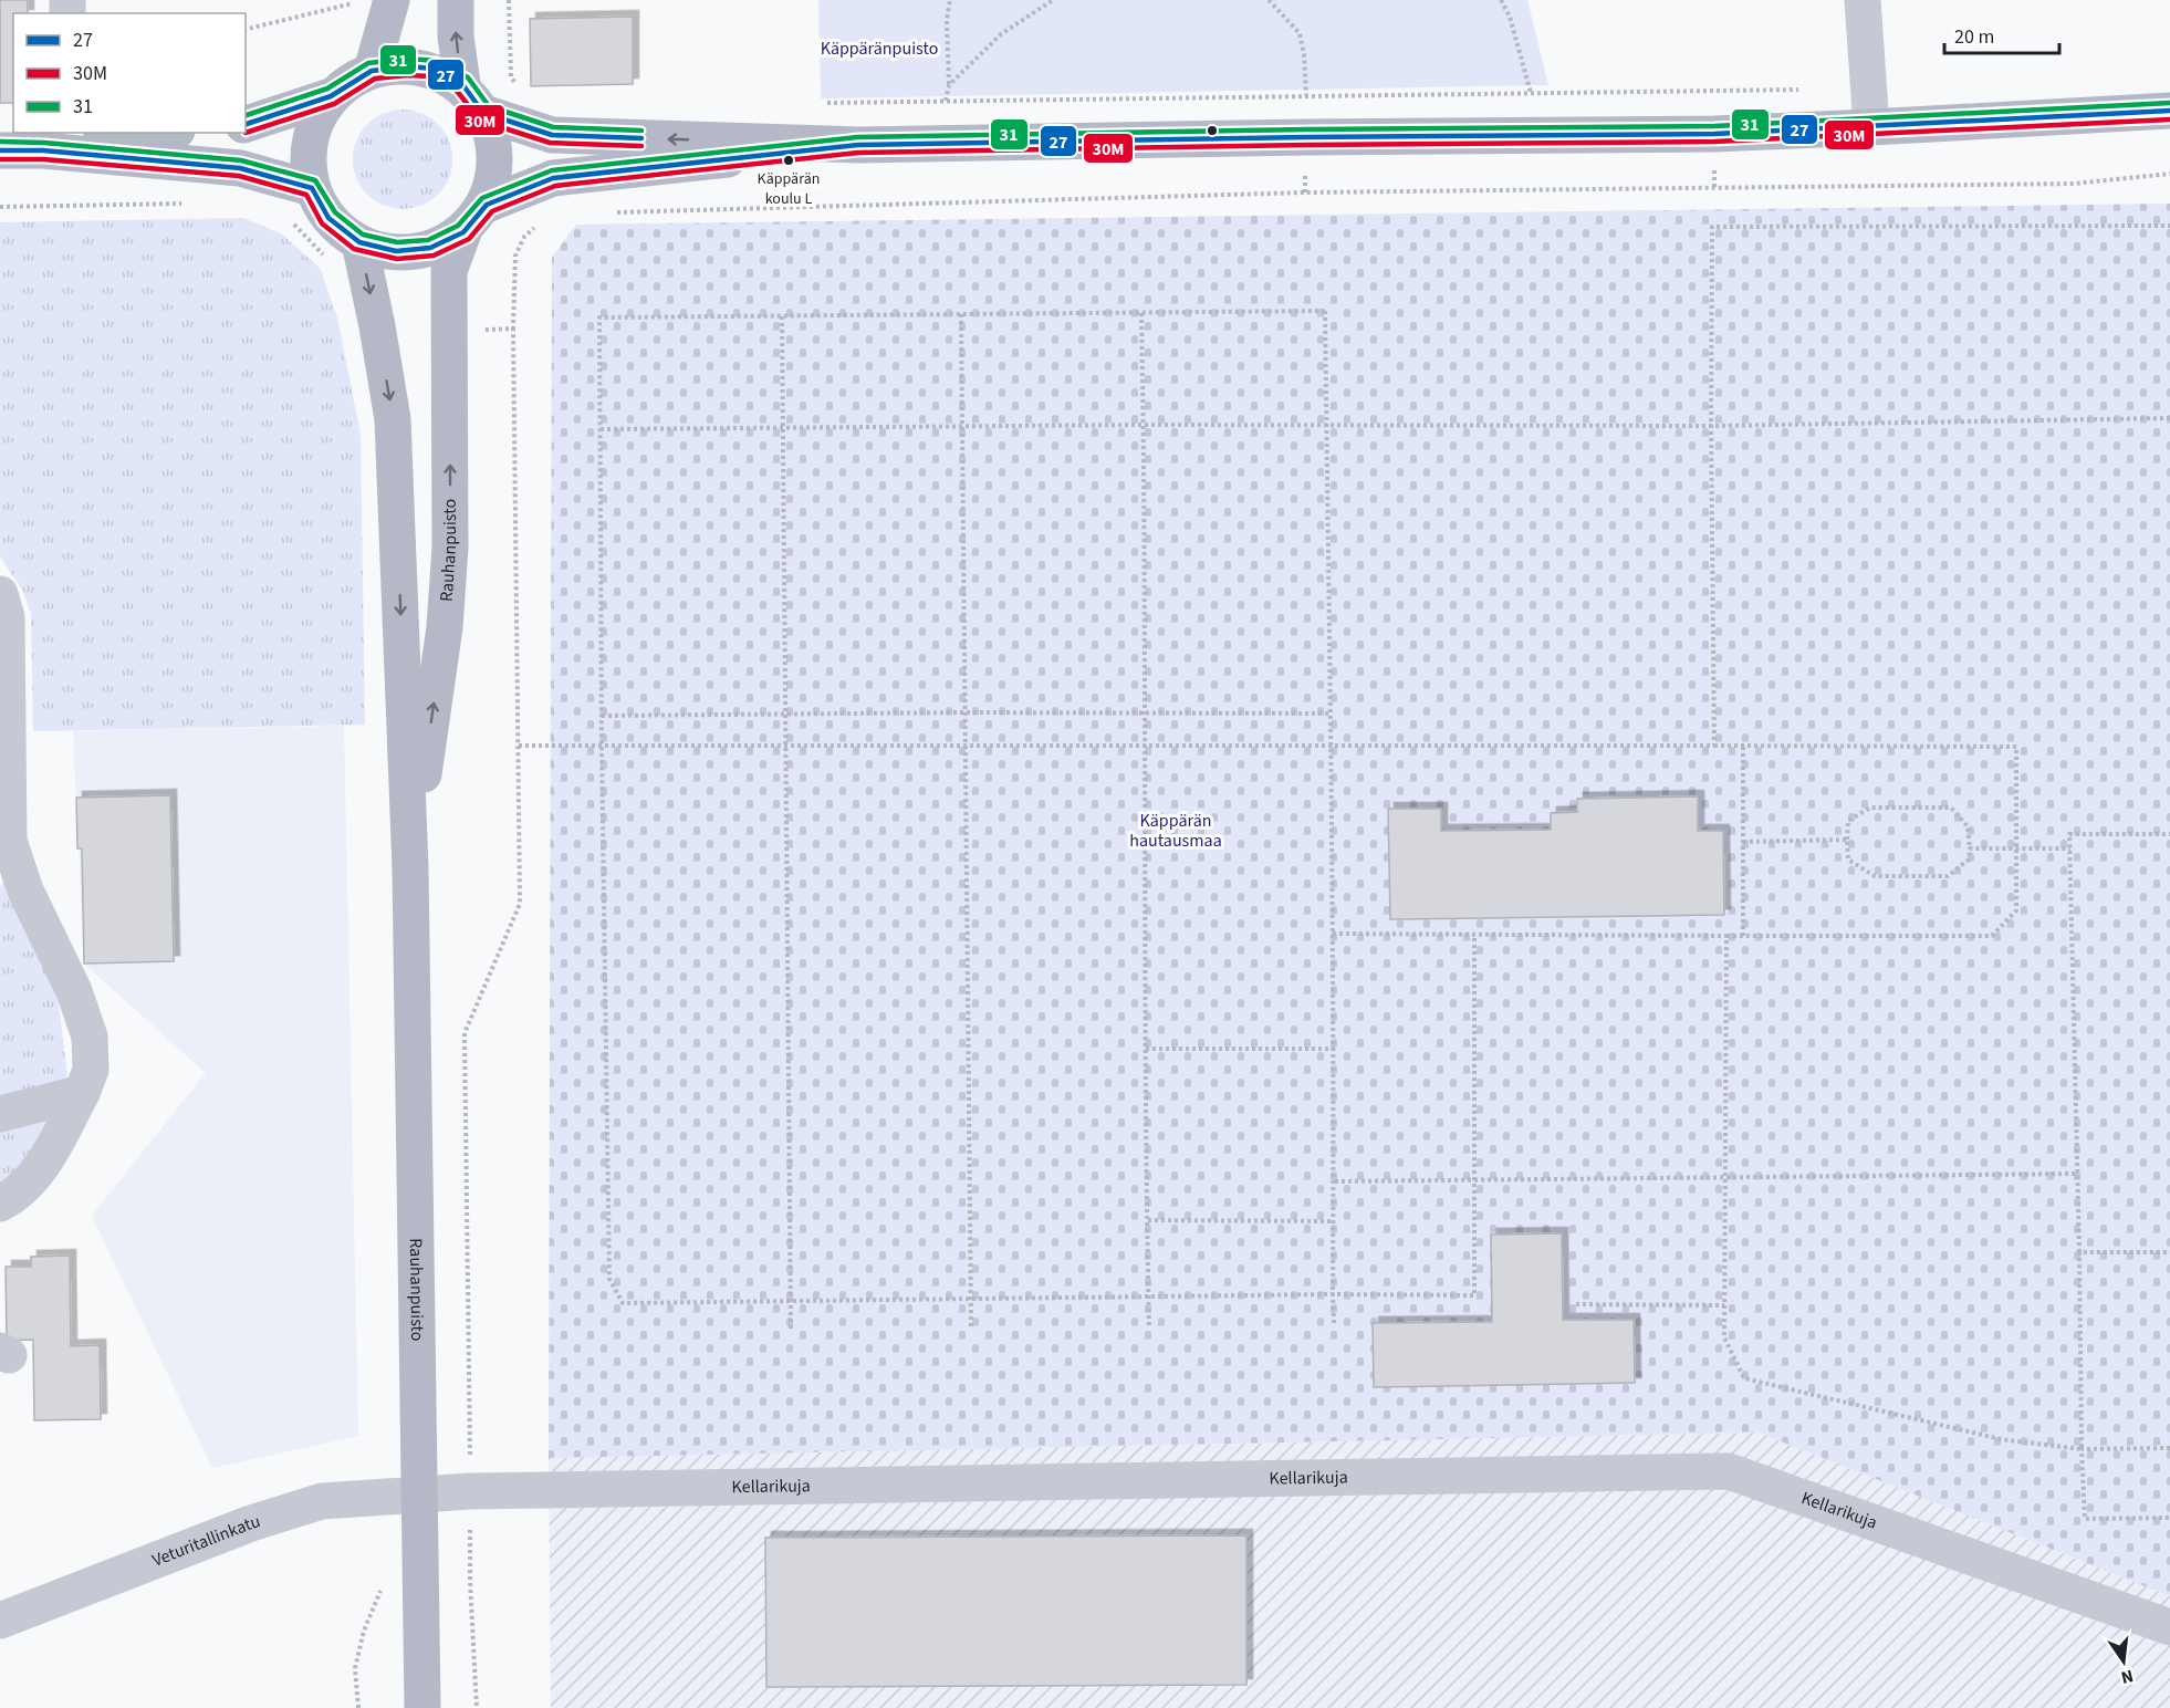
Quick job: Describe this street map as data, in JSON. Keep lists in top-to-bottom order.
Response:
{
  "streets": {
    "main road": ["Rauhanpuisto"],
    "street": ["Kellarikuja", "Veturitallinkatu"]
  },
  "crossings": [
    ["Rauhanpuisto", "Kellarikuja"],
    ["Rauhanpuisto", "Veturitallinkatu"],
    ["Kellarikuja", "Veturitallinkatu"]
  ],
  "parks": ["Käppäränpuisto", "Käppärän hautausmaa"],
  "places": ["Käppärän koulu L"],
  "lines": ["transit line 31", "transit line 27", "transit line 30M"],
  "legend": ["27", "30M", "31"],
  "scale_bar": "20 m",
  "north": "bottom"
}
